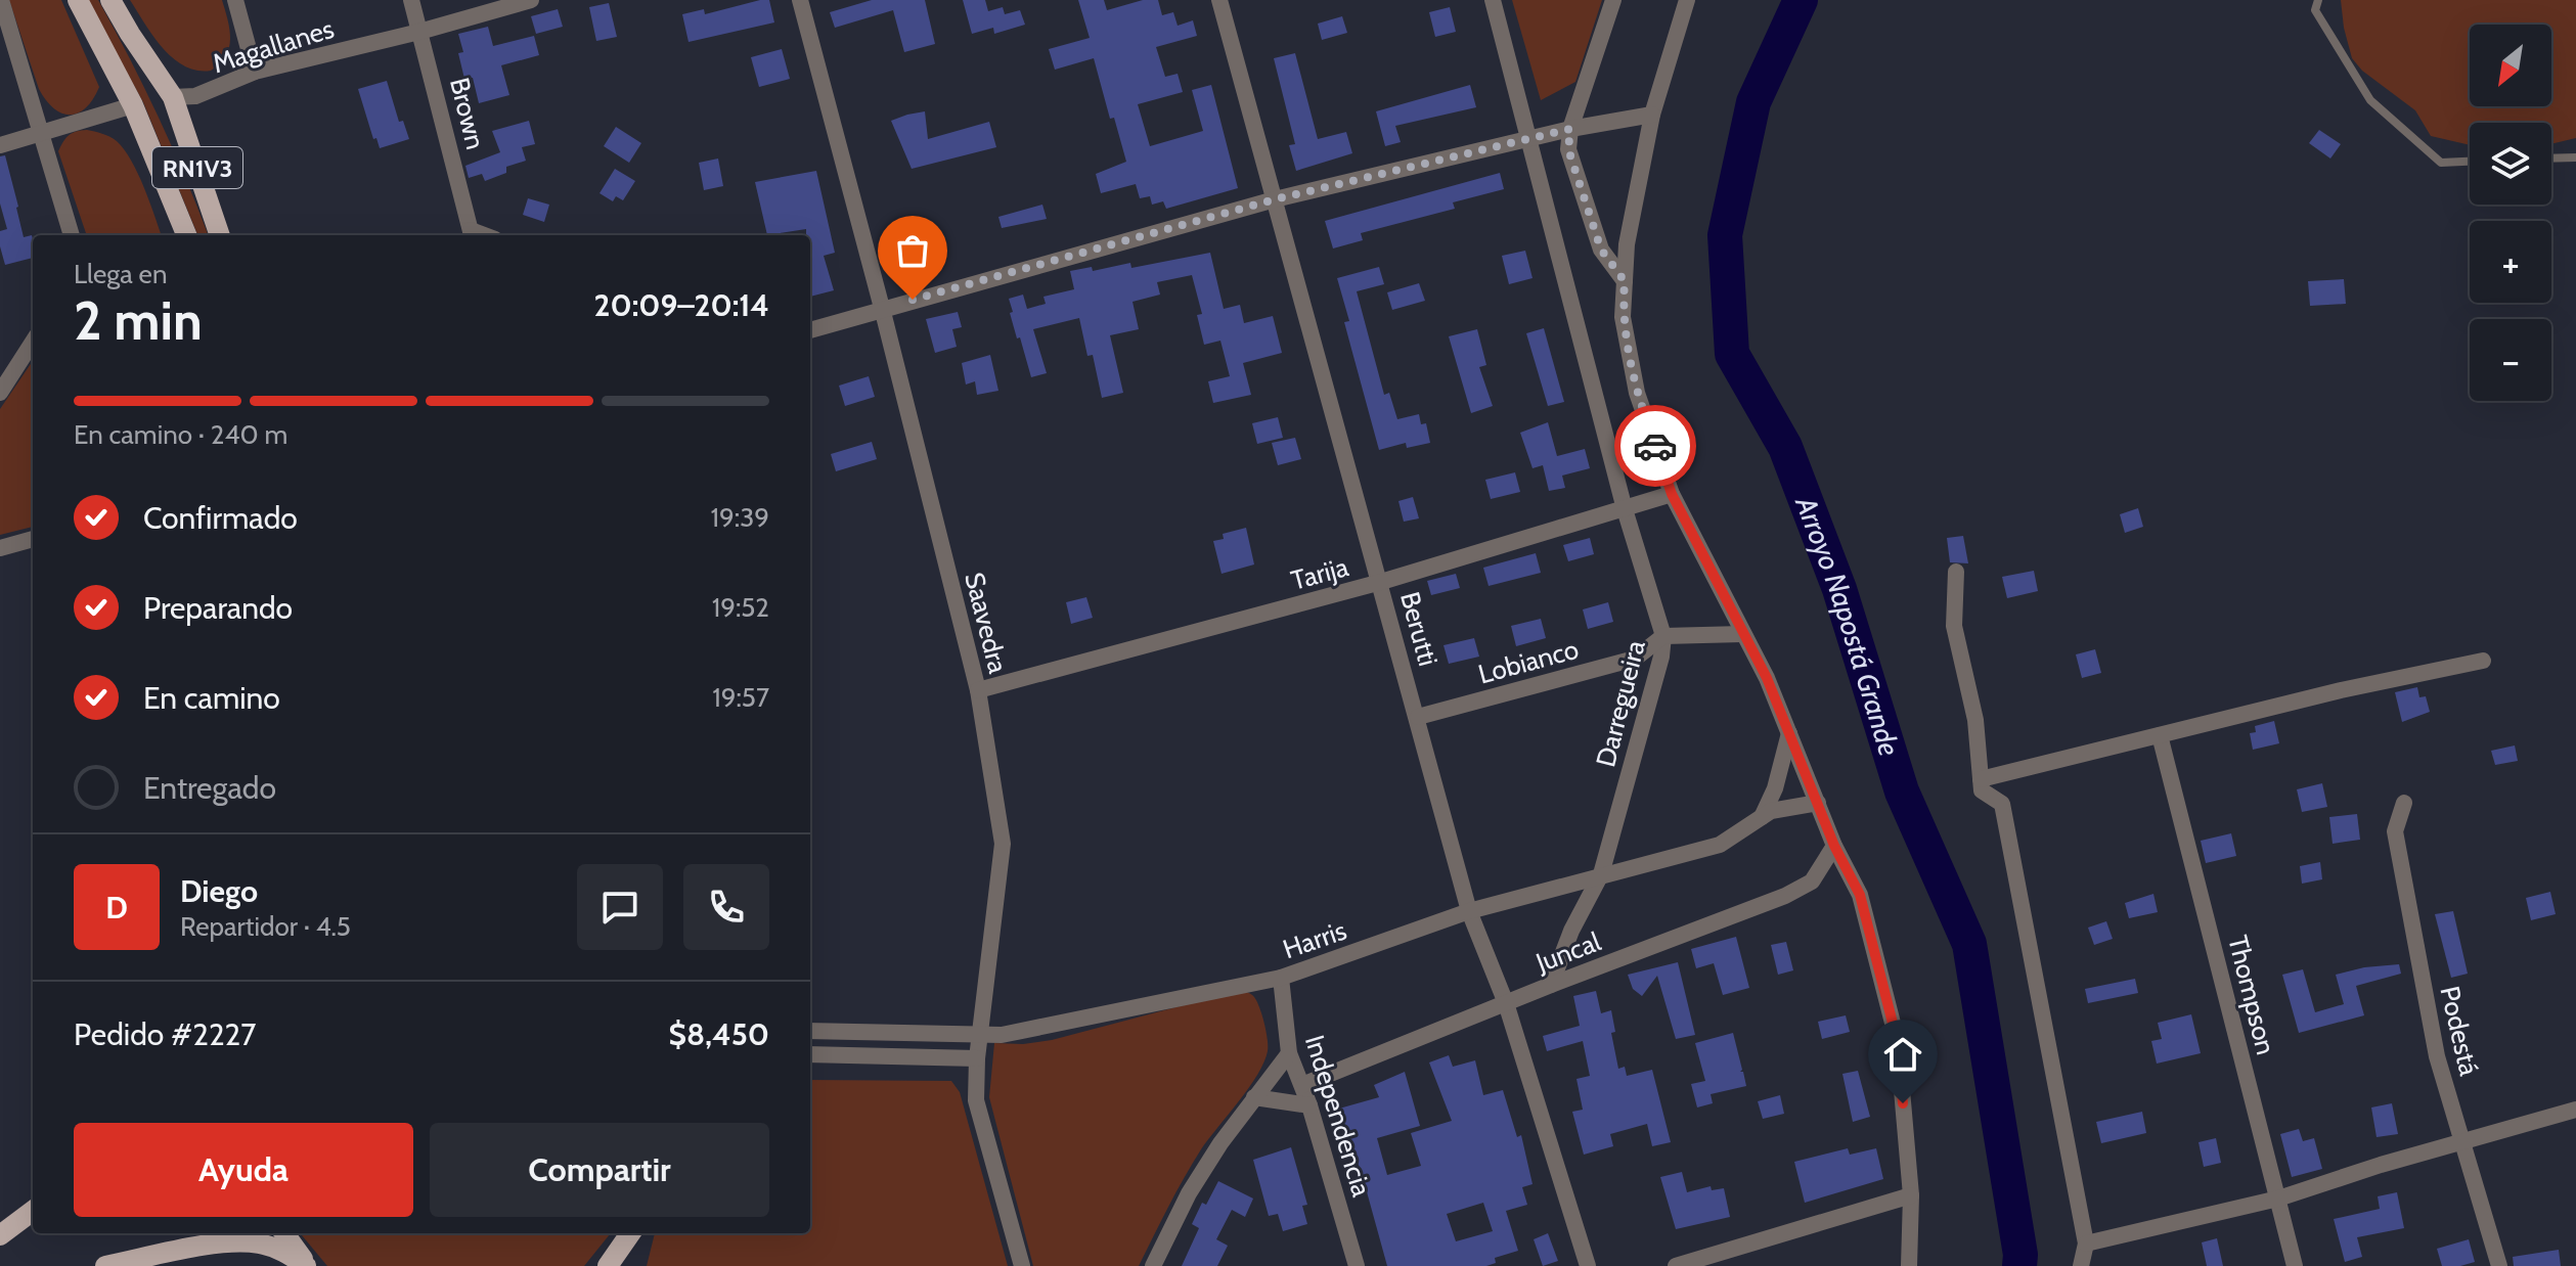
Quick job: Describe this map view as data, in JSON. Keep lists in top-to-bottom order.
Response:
{
  "streets": {
    "main road": ["RN1V3"],
    "street": [
      "Magallanes",
      "Brown",
      "Tarija",
      "Saavedra",
      "Berutti",
      "Lobianco",
      "Darregueira",
      "Harris",
      "Juncal",
      "Thompson",
      "Podestá",
      "Independencia"
    ]
  },
  "crossings": [
    ["Magallanes", "Brown"],
    ["Magallanes", "RN1V3"],
    ["Tarija", "Saavedra"],
    ["Tarija", "Berutti"],
    ["Tarija", "Darregueira"],
    ["Saavedra", "Harris"],
    ["Berutti", "Lobianco"],
    ["Berutti", "Harris"],
    ["Berutti", "Juncal"],
    ["Lobianco", "Darregueira"],
    ["Darregueira", "Harris"],
    ["Darregueira", "Juncal"],
    ["Harris", "Independencia"],
    ["Juncal", "Independencia"]
  ],
  "water": ["Arroyo Napostá Grande"],
  "north": "bottom left",
  "page": {
    "map_buttons": ["+", "−"],
    "heading": ["2 min", "Llega en", "20:09–20:14"],
    "panel": [
      "Diego",
      "Repartidor · 4.5",
      "Pedido #2227",
      "$8,450"
    ],
    "bar": "En camino · 240 m",
    "list": [
      ["Confirmado", "19:39"],
      ["Preparando", "19:52"],
      ["En camino", "19:57"],
      "Entregado"
    ],
    "round": "D",
    "buttons": ["Ayuda", "Compartir"]
  }
}
